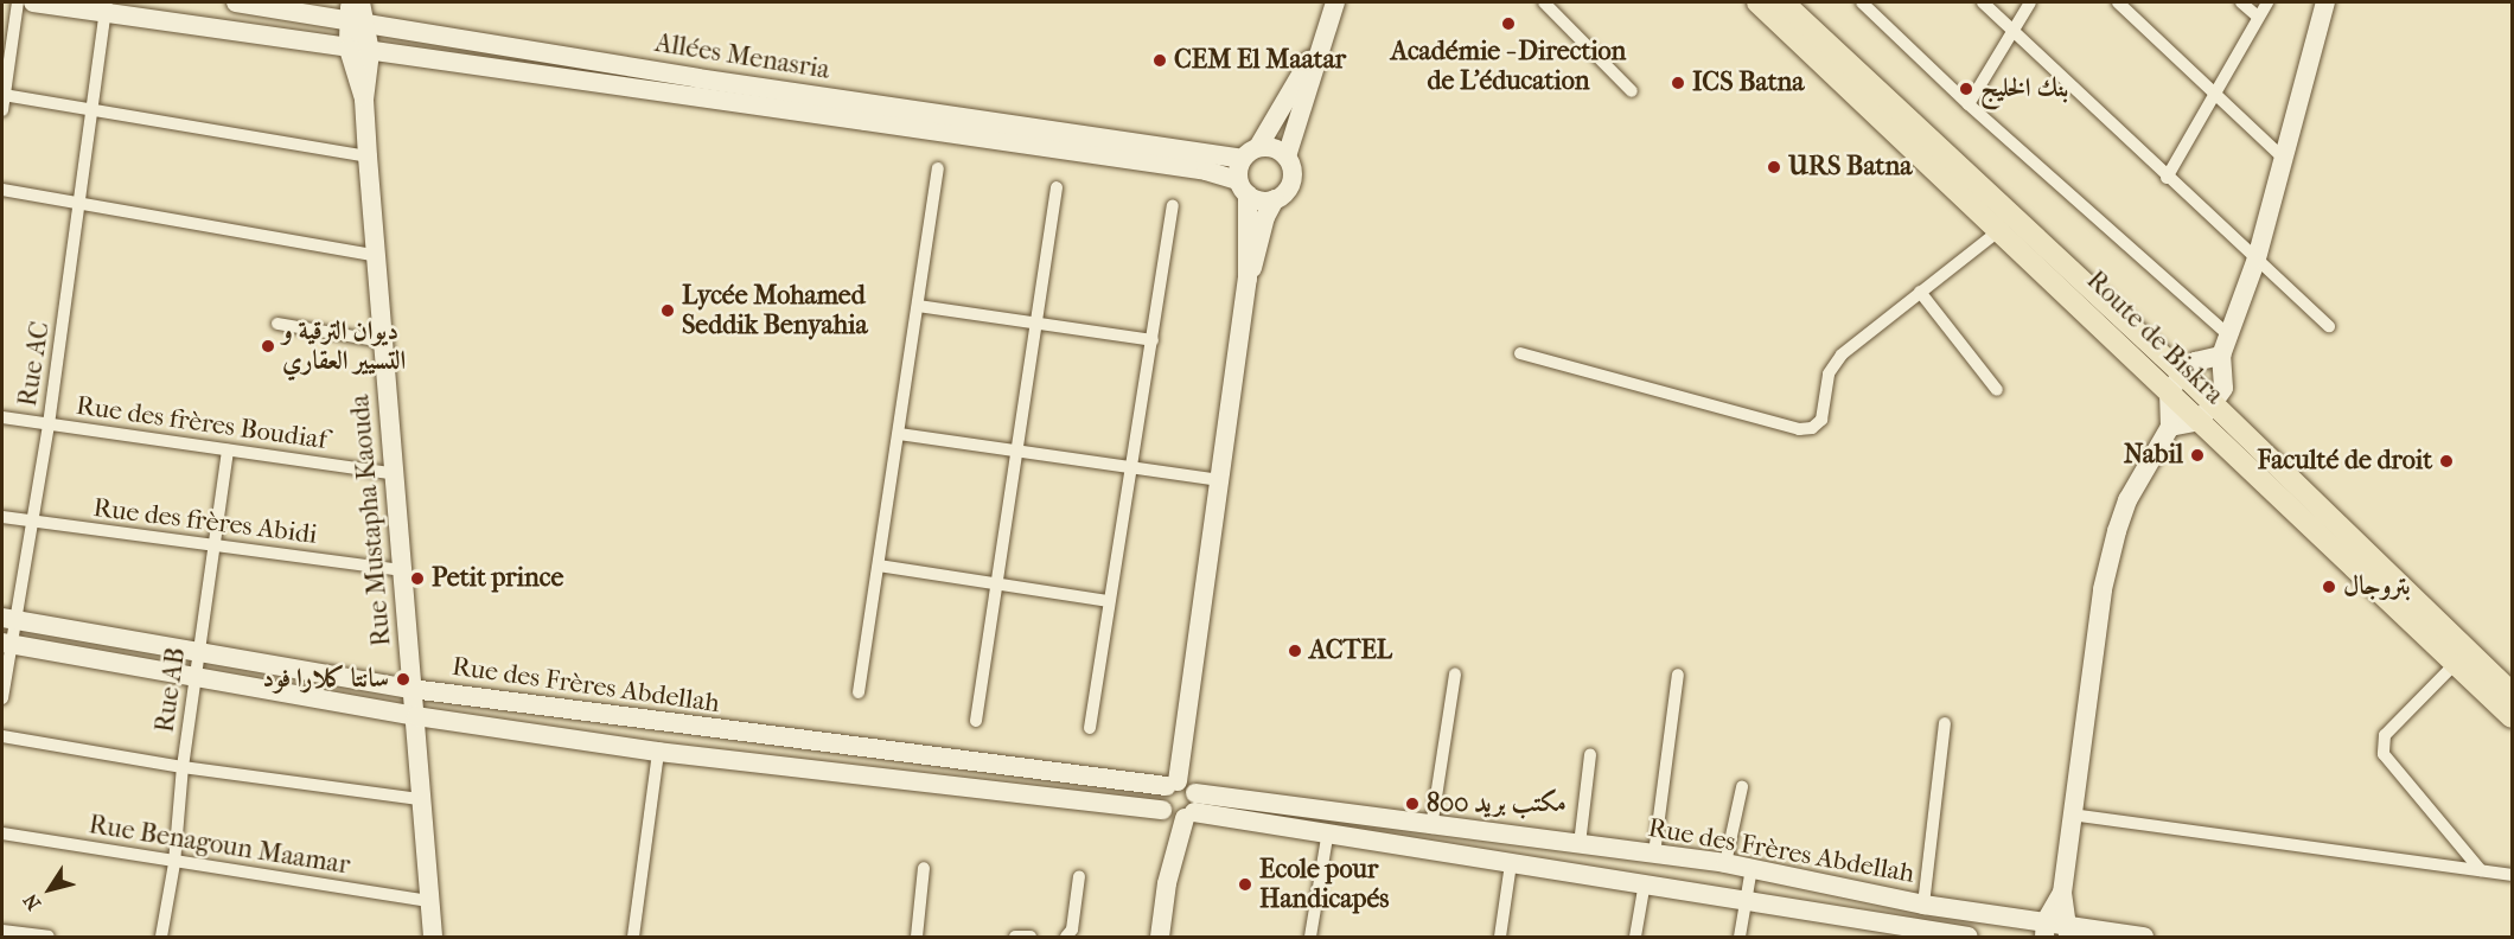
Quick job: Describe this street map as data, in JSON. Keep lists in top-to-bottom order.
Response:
{
  "streets": {
    "main road": [
      "Allées Menasria",
      "Route de Biskra",
      "Rue Mustapha Kaouda",
      "Rue des Frères Abdellah"
    ],
    "street": [
      "Rue AC",
      "Rue des frères Boudiaf",
      "Rue des frères Abidi",
      "Rue AB",
      "Rue Benagoun Maamar"
    ]
  },
  "crossings": [
    ["Allées Menasria", "Rue Mustapha Kaouda"],
    ["Rue AC", "Rue des frères Boudiaf"],
    ["Rue AC", "Rue des frères Abidi"],
    ["Rue AC", "Rue des Frères Abdellah"],
    ["Rue des frères Boudiaf", "Rue Mustapha Kaouda"],
    ["Rue des frères Boudiaf", "Rue AB"],
    ["Rue Mustapha Kaouda", "Rue des frères Abidi"],
    ["Rue Mustapha Kaouda", "Rue des Frères Abdellah"],
    ["Rue Mustapha Kaouda", "Rue Benagoun Maamar"],
    ["Rue des frères Abidi", "Rue AB"],
    ["Rue des Frères Abdellah", "Rue AB"],
    ["Rue AB", "Rue Benagoun Maamar"]
  ],
  "places": [
    "Académie - Direction de L'éducation",
    "CEM El Maatar",
    "ICS Batna",
    "بنك الخليج",
    "URS Batna",
    "Lycée Mohamed Seddik Benyahia",
    "ديوان الترقية و التسيير العقاري",
    "Nabil",
    "Faculté de droit",
    "Petit prince",
    "بتروجال",
    "ACTEL",
    "سانتا كلارا فود",
    "مكتب بريد 800",
    "Ecole pour Handicapés"
  ],
  "north": "bottom left"
}
